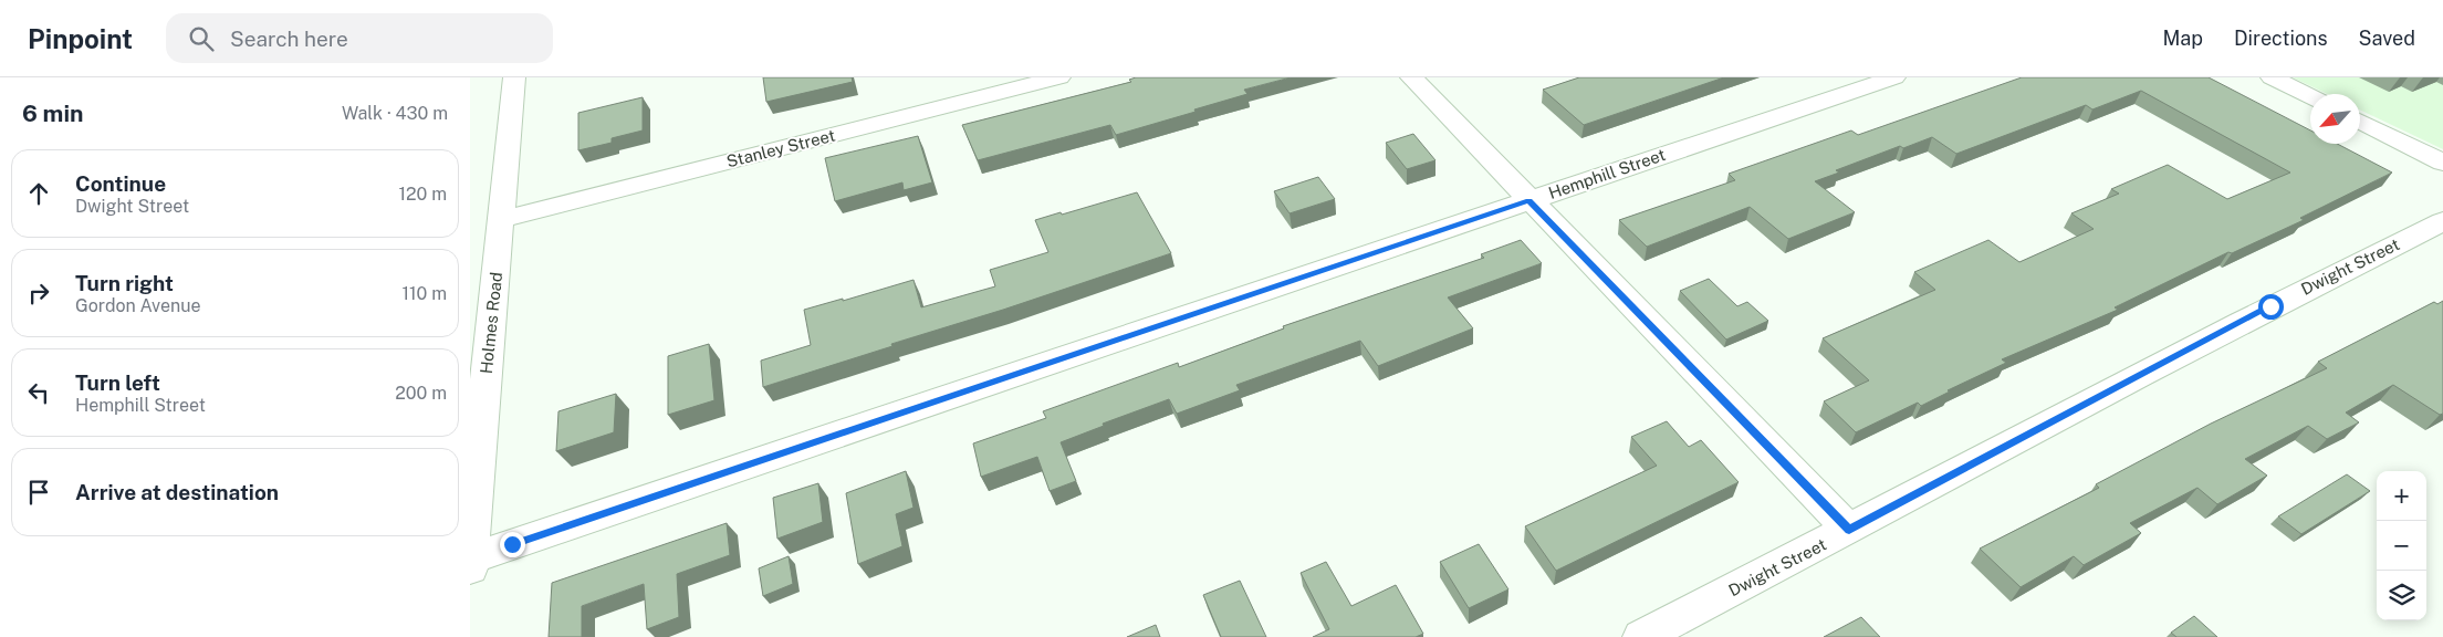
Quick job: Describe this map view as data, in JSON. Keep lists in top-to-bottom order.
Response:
{
  "streets": {
    "street": [
      "Stanley Street",
      "Hemphill Street",
      "Dwight Street",
      "Holmes Road"
    ]
  },
  "crossings": [
    ["Stanley Street", "Holmes Road"],
    ["Hemphill Street", "Holmes Road"]
  ],
  "north": "bottom left",
  "page": {
    "header": "Pinpoint",
    "search": "Search here",
    "nav": ["Map", "Directions", "Saved"],
    "heading": ["6 min", "Walk · 430 m"],
    "list": [
      ["Continue", "Dwight Street", "120 m"],
      ["Turn right", "Gordon Avenue", "110 m"],
      ["Turn left", "Hemphill Street", "200 m"],
      "Arrive at destination"
    ],
    "map_buttons": ["+", "−"]
  }
}
